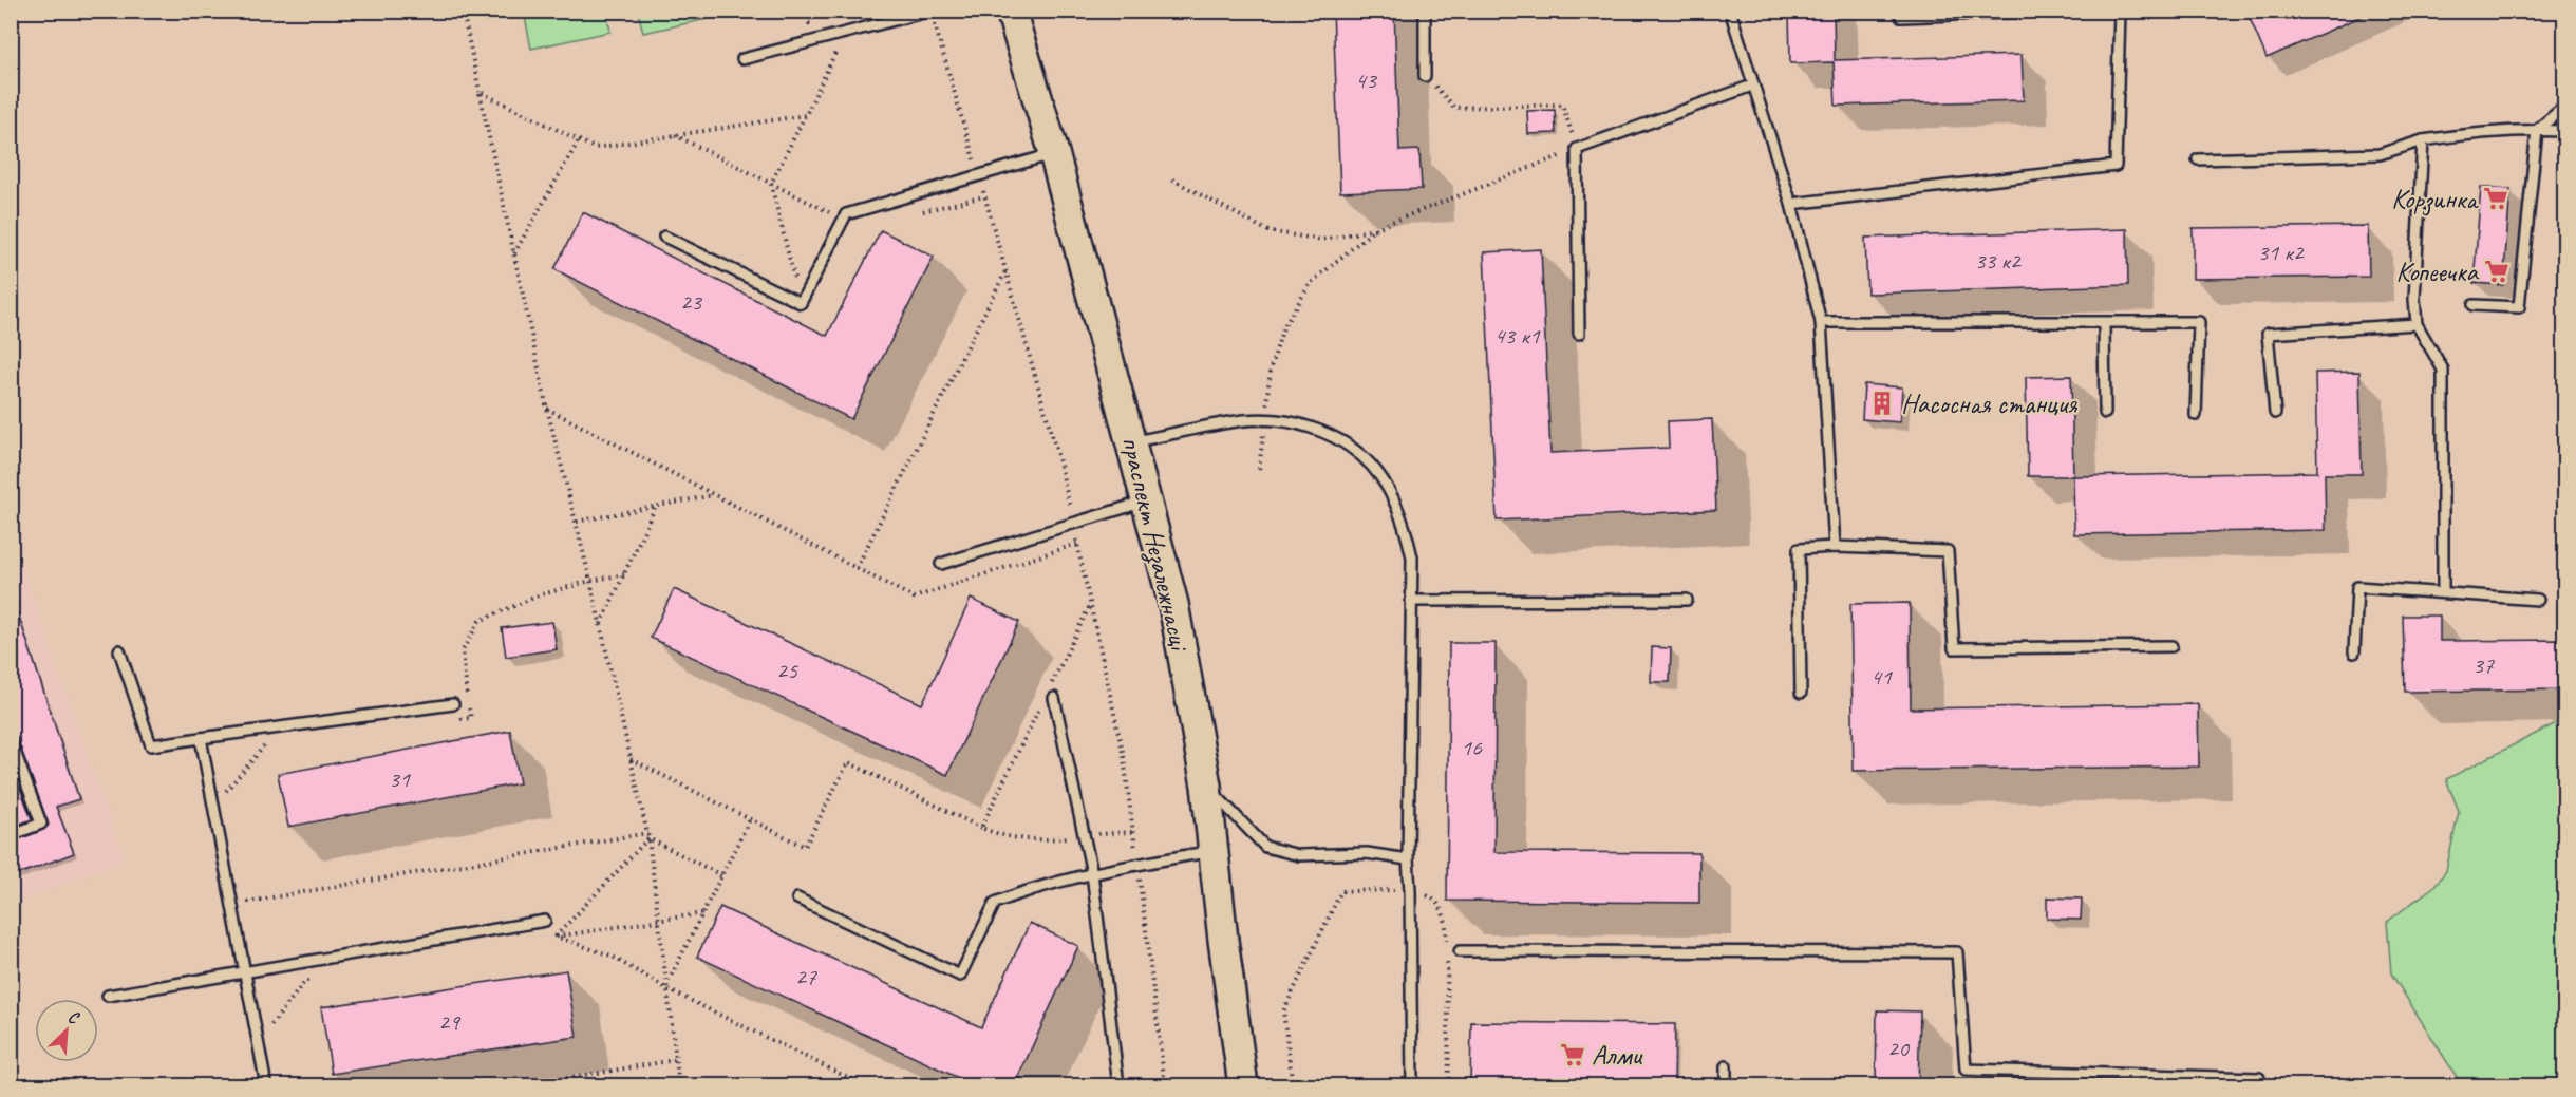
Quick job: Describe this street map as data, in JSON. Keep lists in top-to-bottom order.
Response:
{
  "streets": {
    "main road": ["праспект Незалежнасці"]
  },
  "places": {
    "supermarket": ["Корзинка", "Копеечка", "Алми"],
    "building": ["Насосная станция"]
  },
  "house_numbers": [
    "43",
    "31 к2",
    "33 к2",
    "23",
    "43 к1",
    "37",
    "25",
    "41",
    "16",
    "31",
    "27",
    "29",
    "20"
  ],
  "north": "top right"
}
